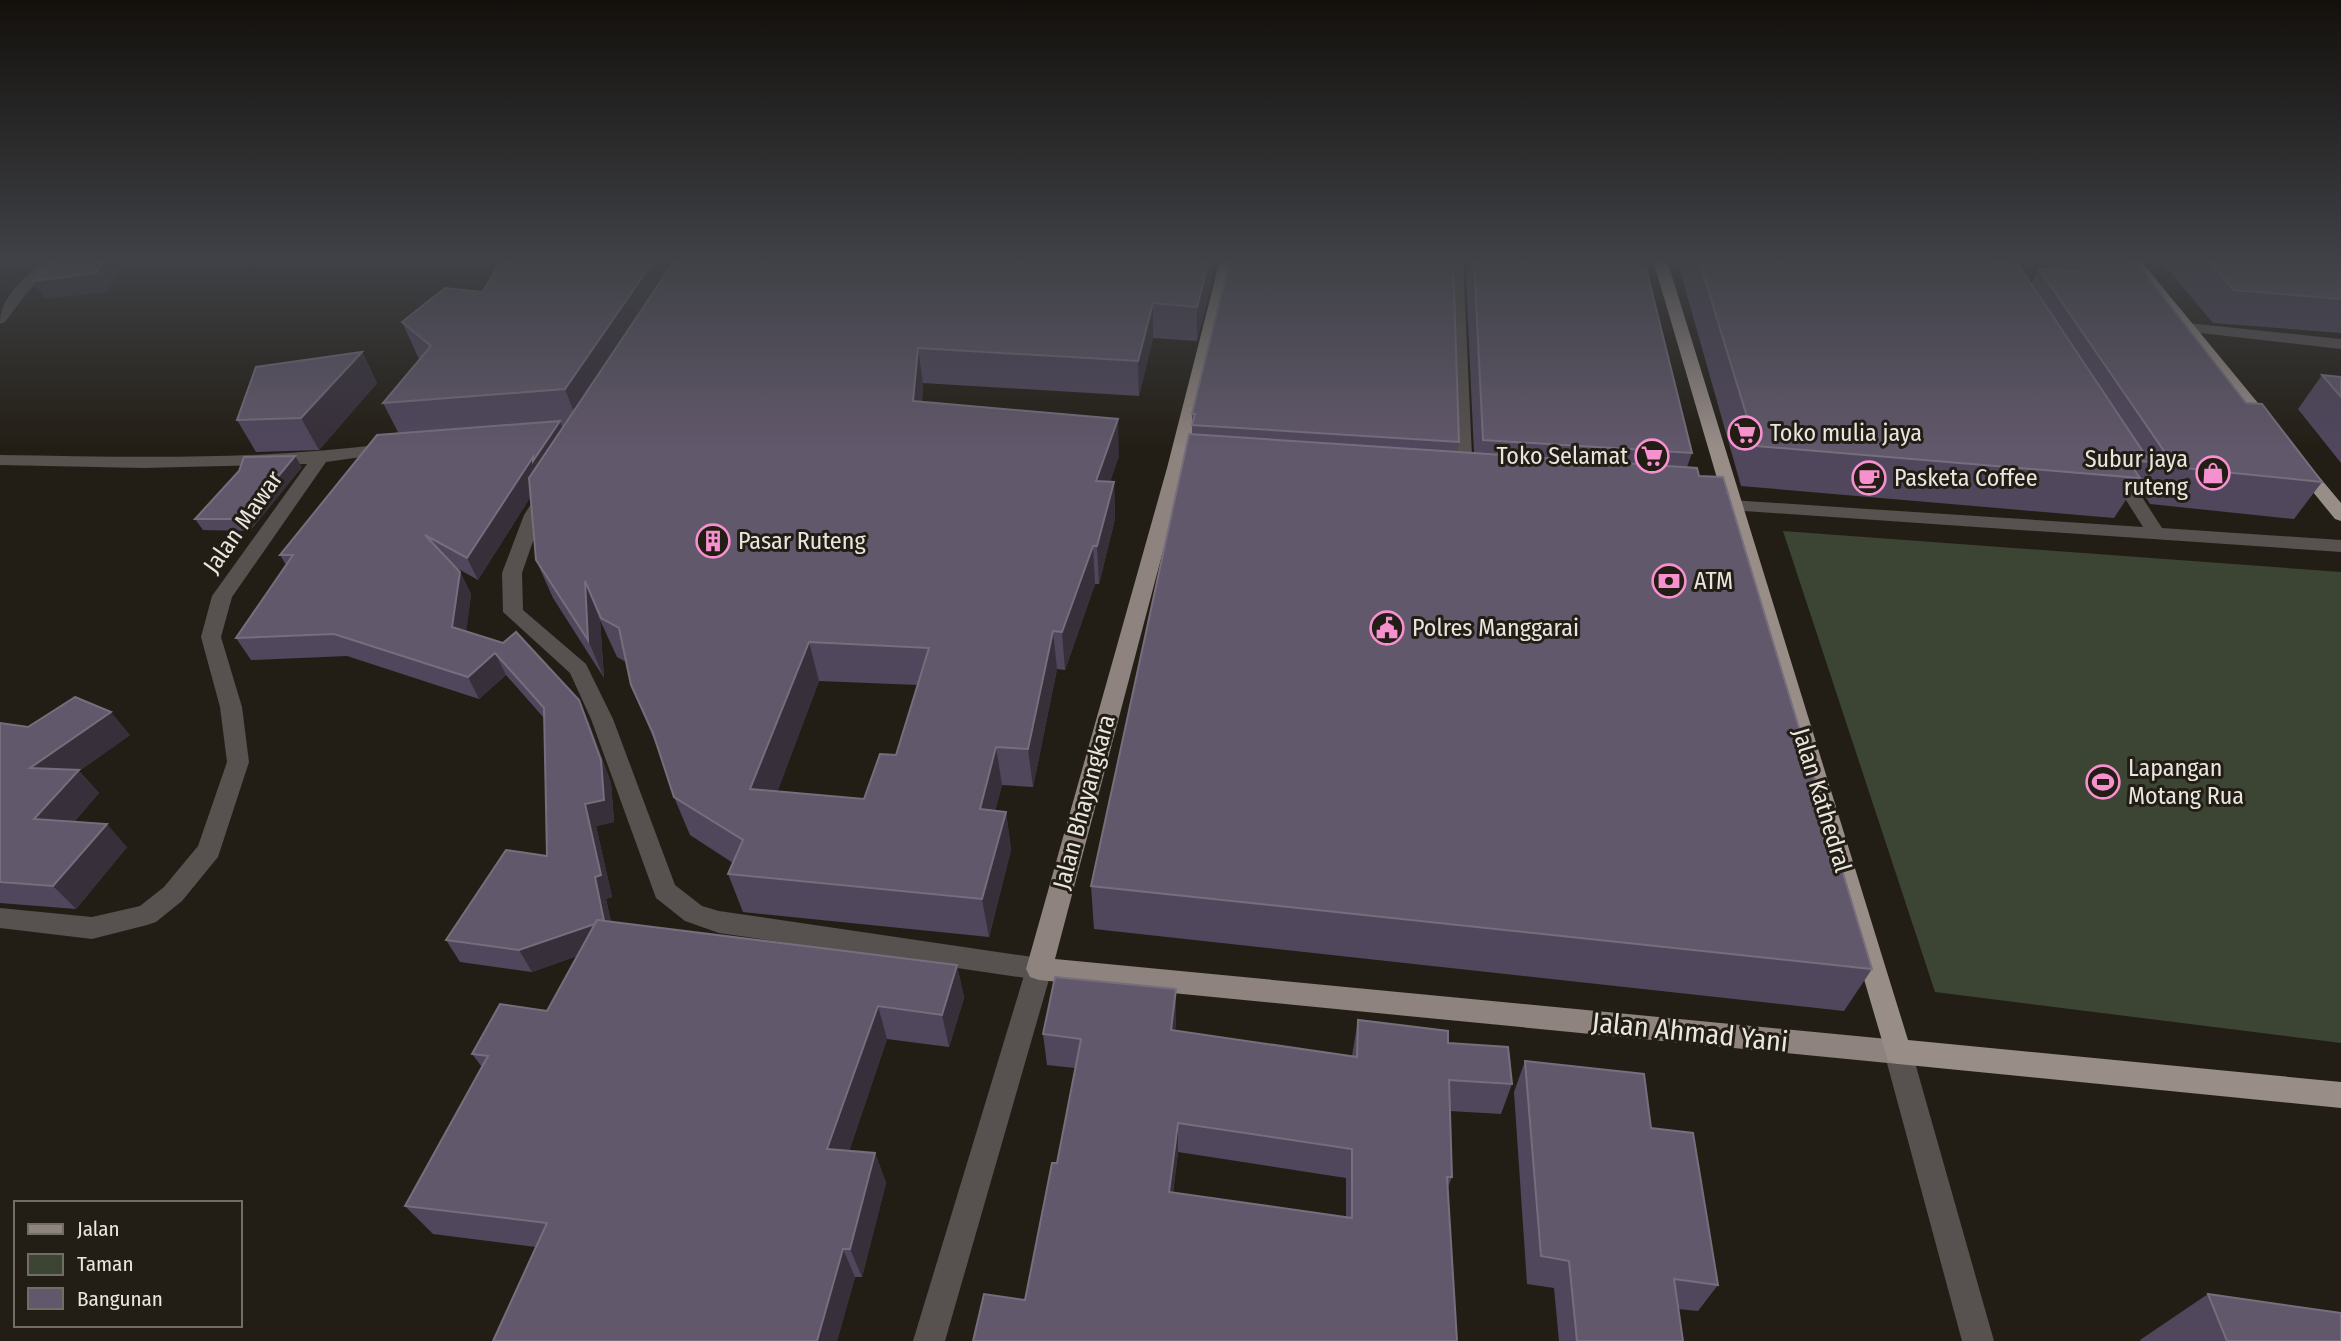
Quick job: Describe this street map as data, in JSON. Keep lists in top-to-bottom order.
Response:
{
  "streets": {
    "highway": ["Jalan Kathedral", "Jalan Ahmad Yani"],
    "main road": ["Jalan Bhayangkara"],
    "street": ["Jalan Mawar"]
  },
  "crossings": [
    ["Jalan Kathedral", "Jalan Ahmad Yani"],
    ["Jalan Bhayangkara", "Jalan Ahmad Yani"]
  ],
  "places": {
    "supermarket": ["Toko mulia jaya", "Toko Selamat"],
    "shop": ["Subur jaya ruteng"],
    "cafe": ["Pasketa Coffee"],
    "building": ["Pasar Ruteng"],
    "bank": ["ATM"],
    "public building": ["Polres Manggarai"],
    "sports": ["Lapangan Motang Rua"]
  },
  "legend": ["Jalan", "Taman", "Bangunan"]
}
